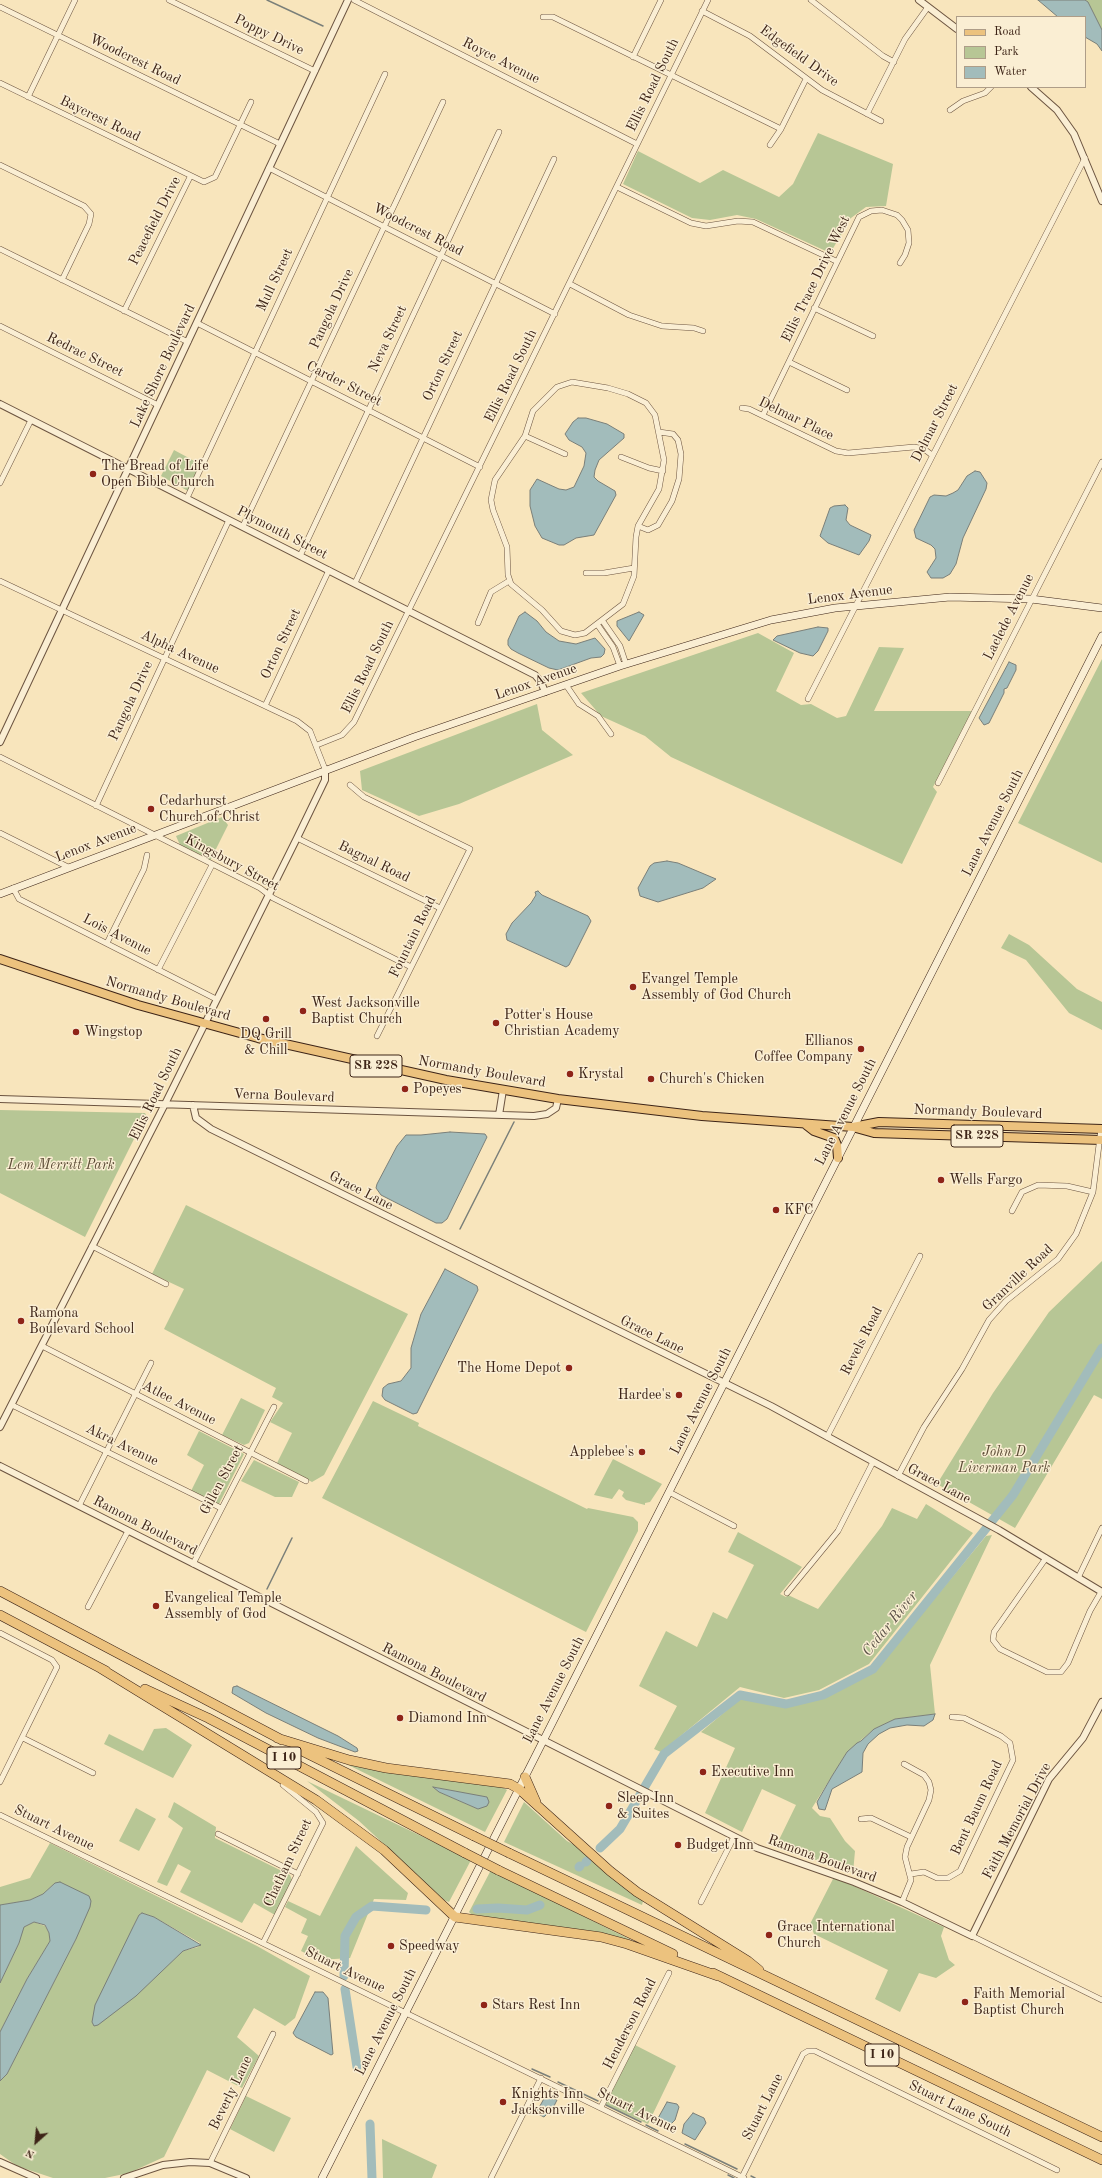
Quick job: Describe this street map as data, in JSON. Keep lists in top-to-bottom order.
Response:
{
  "streets": {
    "highway": ["I 10"],
    "main road": [
      "Lenox Avenue",
      "Lane Avenue South",
      "Normandy Boulevard",
      "SR 228"
    ],
    "street": [
      "Poppy Drive",
      "Edgefield Drive",
      "Woodcrest Road",
      "Royce Avenue",
      "Ellis Road South",
      "Baycrest Road",
      "Peacefield Drive",
      "Ellis Trace Drive West",
      "Mull Street",
      "Pangola Drive",
      "Neva Street",
      "Redrac Street",
      "Lake Shore Boulevard",
      "Orton Street",
      "Carder Street",
      "Delmar Place",
      "Delmar Street",
      "Plymouth Street",
      "Laclede Avenue",
      "Alpha Avenue",
      "Bagnal Road",
      "Kingsbury Street",
      "Lois Avenue",
      "Fountain Road",
      "Verna Boulevard",
      "Grace Lane",
      "Granville Road",
      "Revels Road",
      "Atlee Avenue",
      "Akra Avenue",
      "Gillen Street",
      "Ramona Boulevard",
      "Bent Baum Road",
      "Faith Memorial Drive",
      "Stuart Avenue",
      "Chatham Street",
      "Henderson Road",
      "Beverly Lane",
      "Stuart Lane",
      "Stuart Lane South"
    ]
  },
  "crossings": [
    ["Poppy Drive", "Lake Shore Boulevard"],
    ["Edgefield Drive", "Ellis Road South"],
    ["Woodcrest Road", "Ellis Road South"],
    ["Woodcrest Road", "Peacefield Drive"],
    ["Woodcrest Road", "Mull Street"],
    ["Woodcrest Road", "Pangola Drive"],
    ["Woodcrest Road", "Neva Street"],
    ["Woodcrest Road", "Lake Shore Boulevard"],
    ["Woodcrest Road", "Orton Street"],
    ["Royce Avenue", "Ellis Road South"],
    ["Ellis Road South", "Carder Street"],
    ["Ellis Road South", "Plymouth Street"],
    ["Ellis Road South", "Lenox Avenue"],
    ["Ellis Road South", "Alpha Avenue"],
    ["Ellis Road South", "Bagnal Road"],
    ["Ellis Road South", "Kingsbury Street"],
    ["Ellis Road South", "Lois Avenue"],
    ["Ellis Road South", "Normandy Boulevard"],
    ["Ellis Road South", "Verna Boulevard"],
    ["Ellis Road South", "Atlee Avenue"],
    ["Ellis Road South", "Akra Avenue"],
    ["Baycrest Road", "Peacefield Drive"],
    ["Ellis Trace Drive West", "Delmar Place"],
    ["Mull Street", "Carder Street"],
    ["Mull Street", "Plymouth Street"],
    ["Pangola Drive", "Carder Street"],
    ["Pangola Drive", "Plymouth Street"],
    ["Pangola Drive", "Alpha Avenue"],
    ["Pangola Drive", "Kingsbury Street"],
    ["Neva Street", "Carder Street"],
    ["Neva Street", "Plymouth Street"],
    ["Redrac Street", "Lake Shore Boulevard"],
    ["Lake Shore Boulevard", "Carder Street"],
    ["Lake Shore Boulevard", "Plymouth Street"],
    ["Lake Shore Boulevard", "Alpha Avenue"],
    ["Orton Street", "Carder Street"],
    ["Orton Street", "Plymouth Street"],
    ["Orton Street", "Alpha Avenue"],
    ["Delmar Place", "Delmar Street"],
    ["Delmar Street", "Lenox Avenue"],
    ["Plymouth Street", "Lenox Avenue"],
    ["Lenox Avenue", "Laclede Avenue"],
    ["Lenox Avenue", "Alpha Avenue"],
    ["Lenox Avenue", "Kingsbury Street"],
    ["Lenox Avenue", "Lois Avenue"],
    ["Lane Avenue South", "Normandy Boulevard"],
    ["Lane Avenue South", "Grace Lane"],
    ["Lane Avenue South", "Ramona Boulevard"],
    ["Lane Avenue South", "Stuart Avenue"],
    ["Bagnal Road", "Fountain Road"],
    ["Kingsbury Street", "Fountain Road"],
    ["Normandy Boulevard", "Verna Boulevard"],
    ["Normandy Boulevard", "Granville Road"],
    ["Verna Boulevard", "Grace Lane"],
    ["Grace Lane", "Granville Road"],
    ["Grace Lane", "Revels Road"],
    ["Atlee Avenue", "Gillen Street"],
    ["Akra Avenue", "Gillen Street"],
    ["Gillen Street", "Ramona Boulevard"],
    ["Ramona Boulevard", "Faith Memorial Drive"],
    ["Stuart Avenue", "Chatham Street"],
    ["Stuart Avenue", "Henderson Road"],
    ["Stuart Avenue", "Stuart Lane"],
    ["Stuart Lane", "Stuart Lane South"]
  ],
  "water": ["Cedar River"],
  "parks": ["Lem Merritt Park", "John D Liverman Park"],
  "places": [
    "The Bread of Life Open Bible Church",
    "Cedarhurst Church of Christ",
    "Evangel Temple Assembly of God Church",
    "West Jacksonville Baptist Church",
    "DQ Grill & Chill",
    "Potter's House Christian Academy",
    "Wingstop",
    "Ellianos Coffee Company",
    "Krystal",
    "Church's Chicken",
    "Popeyes",
    "Wells Fargo",
    "KFC",
    "Ramona Boulevard School",
    "The Home Depot",
    "Hardee's",
    "Applebee's",
    "Evangelical Temple Assembly of God",
    "Diamond Inn",
    "Executive Inn",
    "Sleep Inn & Suites",
    "Budget Inn",
    "Grace International Church",
    "Speedway",
    "Faith Memorial Baptist Church",
    "Stars Rest Inn",
    "Knights Inn Jacksonville"
  ],
  "legend": ["Road", "Park", "Water"],
  "north": "bottom left"
}
